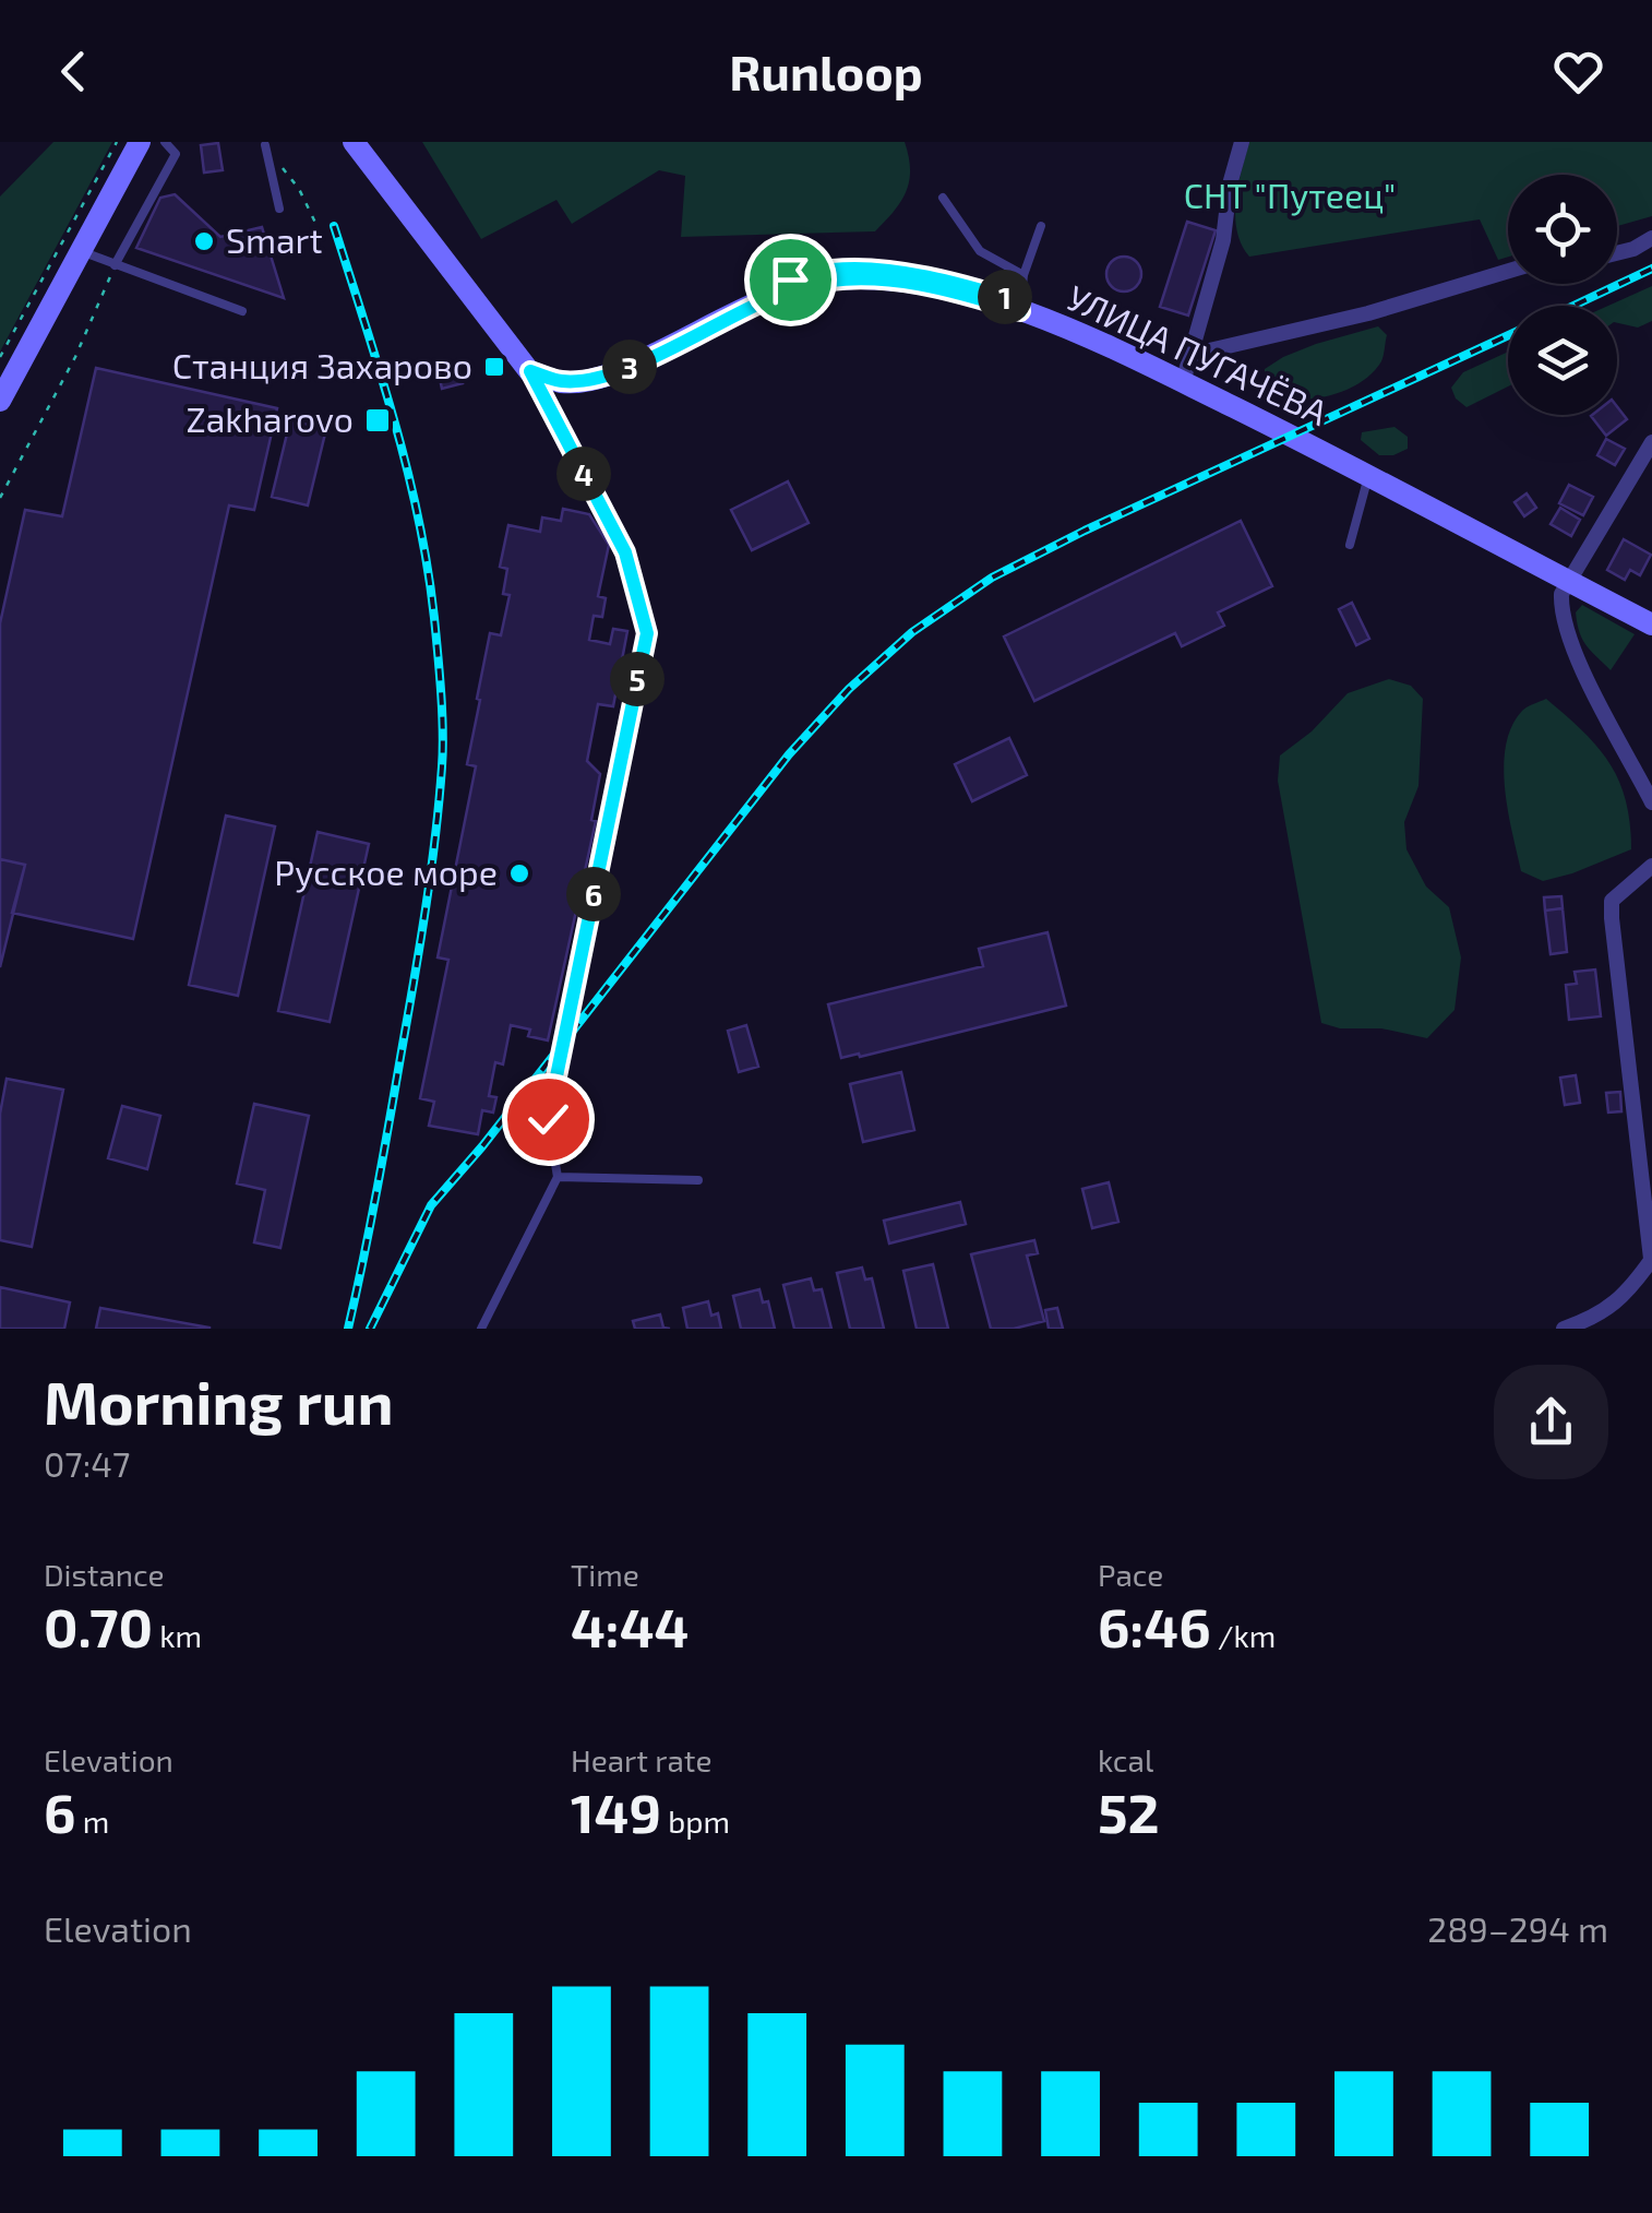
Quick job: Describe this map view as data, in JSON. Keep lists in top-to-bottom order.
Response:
{
  "streets": {
    "street": ["УЛИЦА ПУГАЧЁВА"]
  },
  "parks": ["СНТ \"Путеец\""],
  "places": {
    "other": ["Smart", "Русское море"],
    "transit": ["Станция Захарово", "Zakharovo"]
  },
  "page": {
    "header": "Runloop",
    "pins": [
      "1",
      "3",
      "4",
      "5",
      "6"
    ],
    "heading": ["Morning run", "07:47"],
    "stats": [
      ["Distance", "0.70 km"],
      ["Time", "4:44"],
      ["Pace", "6:46 /km"],
      ["Elevation", "6 m"],
      ["Heart rate", "149 bpm"],
      ["kcal", "52"]
    ],
    "chart": ["Elevation", "289–294 m"]
  }
}
